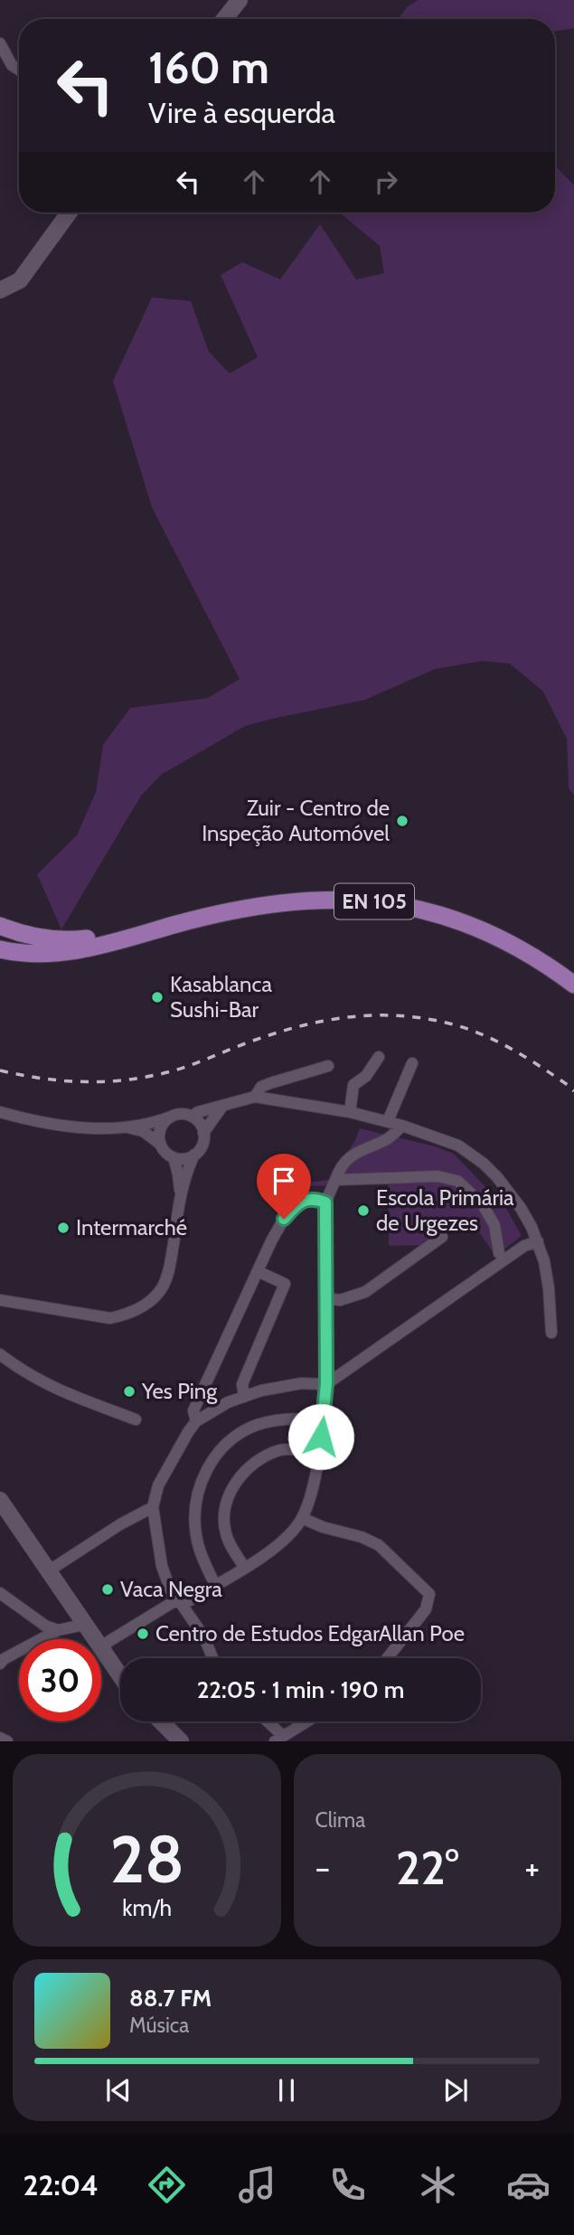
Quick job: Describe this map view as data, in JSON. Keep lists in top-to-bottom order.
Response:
{
  "streets": {
    "main road": ["EN 105"]
  },
  "places": [
    "Zuir - Centro de Inspeção Automóvel",
    "Kasablanca Sushi-Bar",
    "Escola Primária de Urgezes",
    "Intermarché",
    "Yes Ping",
    "Vaca Negra",
    "Centro de Estudos EdgarAllan Poe"
  ],
  "page": {
    "turn": ["160 m", "Vire à esquerda"],
    "limit": "30",
    "trip": "22:05 · 1 min · 190 m",
    "tile": "Clima",
    "heat": ["−", "22°", "+"],
    "song": ["88.7 FM", "Música"],
    "tabs": "22:04",
    "gauge": ["28", "km/h"]
  }
}
